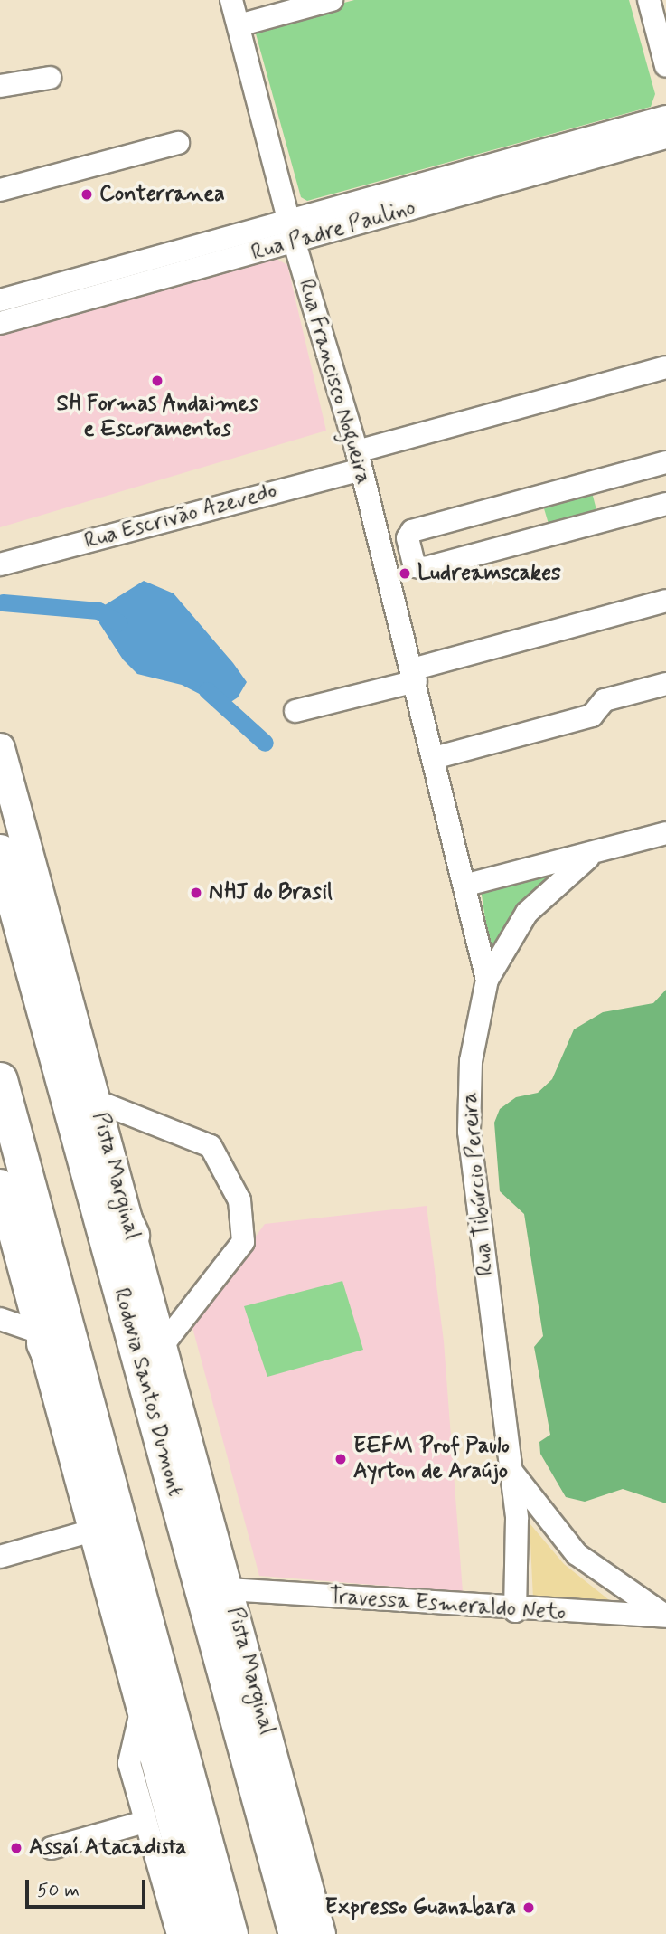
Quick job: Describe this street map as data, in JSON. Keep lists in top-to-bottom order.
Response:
{
  "streets": {
    "highway": ["Rodovia Santos Dumont"],
    "main road": ["Pista Marginal"],
    "street": [
      "Rua Padre Paulino",
      "Rua Francisco Nogueira",
      "Rua Escrivão Azevedo",
      "Rua Tibúrcio Pereira",
      "Travessa Esmeraldo Neto"
    ]
  },
  "crossings": [
    ["Rua Padre Paulino", "Rua Francisco Nogueira"],
    ["Rua Francisco Nogueira", "Rua Escrivão Azevedo"],
    ["Rua Francisco Nogueira", "Rua Tibúrcio Pereira"],
    ["Pista Marginal", "Rodovia Santos Dumont"],
    ["Pista Marginal", "Travessa Esmeraldo Neto"],
    ["Rua Tibúrcio Pereira", "Travessa Esmeraldo Neto"]
  ],
  "places": [
    "Conterranea",
    "SH Formas Andaimes e Escoramentos",
    "Ludreamscakes",
    "NHJ do Brasil",
    "EEFM Prof Paulo Ayrton de Araújo",
    "Assaí Atacadista",
    "Expresso Guanabara"
  ],
  "scale_bar": "50 m"
}
